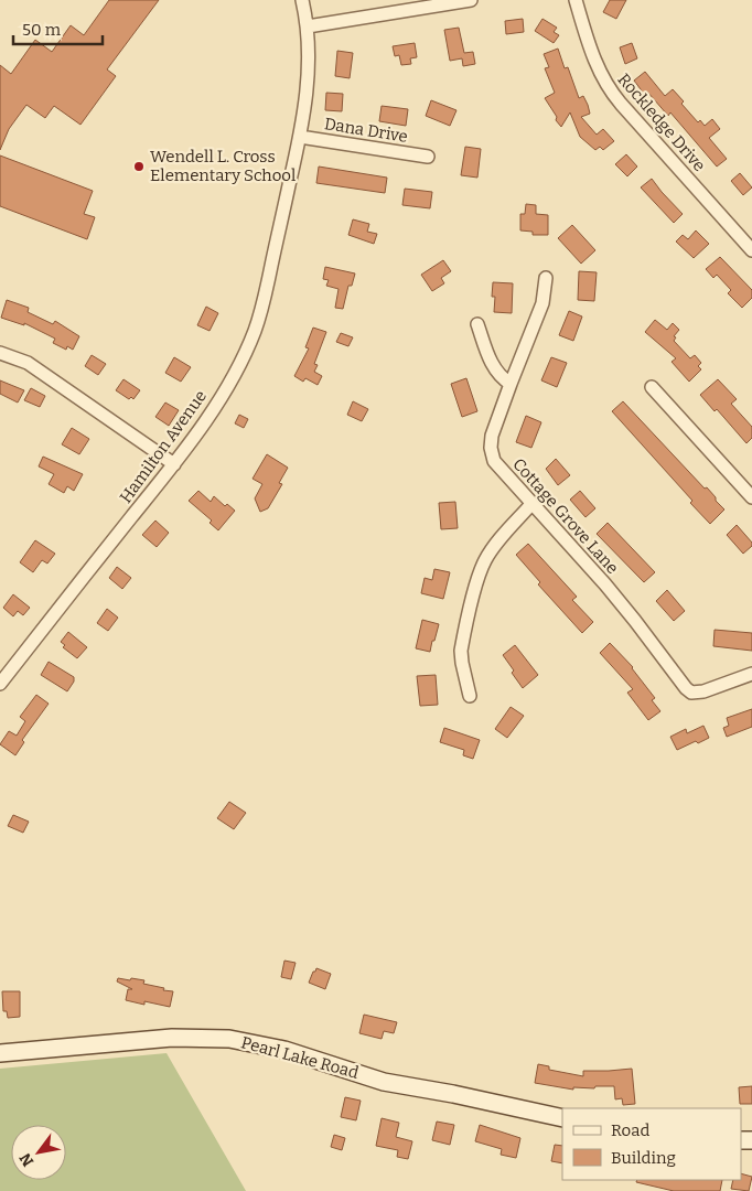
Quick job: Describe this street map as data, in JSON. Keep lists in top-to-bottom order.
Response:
{
  "streets": {
    "main road": ["Pearl Lake Road"],
    "street": [
      "Rockledge Drive",
      "Dana Drive",
      "Hamilton Avenue",
      "Cottage Grove Lane"
    ]
  },
  "crossings": [
    ["Dana Drive", "Hamilton Avenue"]
  ],
  "places": ["Wendell L. Cross Elementary School"],
  "legend": ["Road", "Building"],
  "scale_bar": "50 m",
  "north": "bottom left"
}
